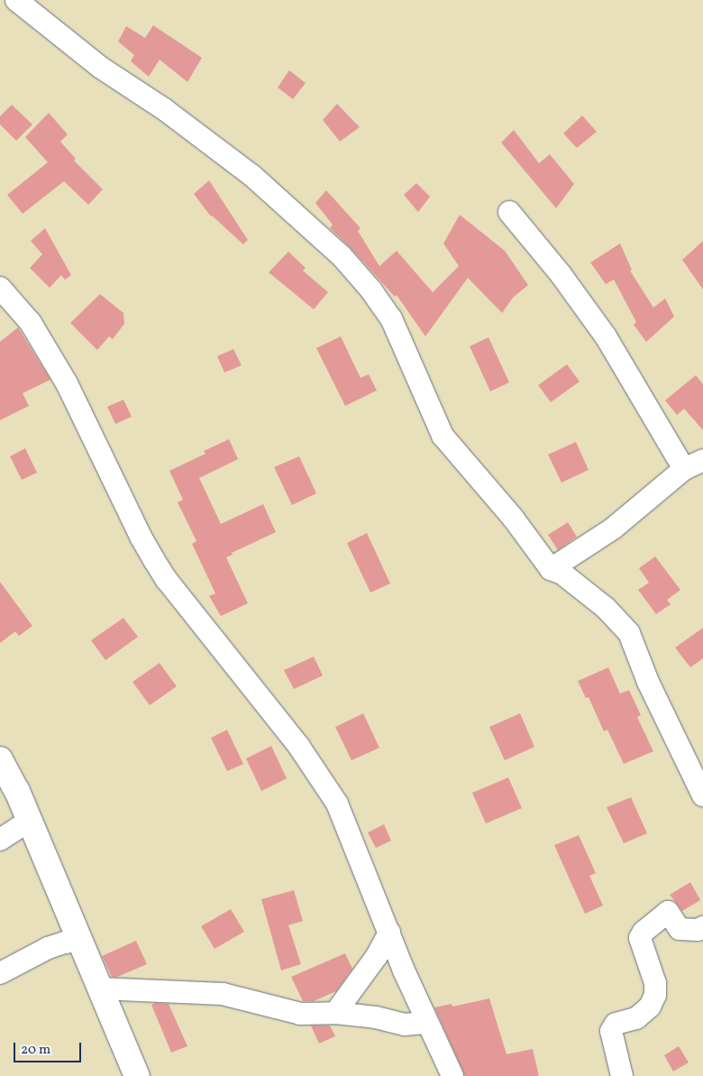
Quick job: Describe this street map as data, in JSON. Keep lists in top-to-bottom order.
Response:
{
  "scale_bar": "20 m"
}
